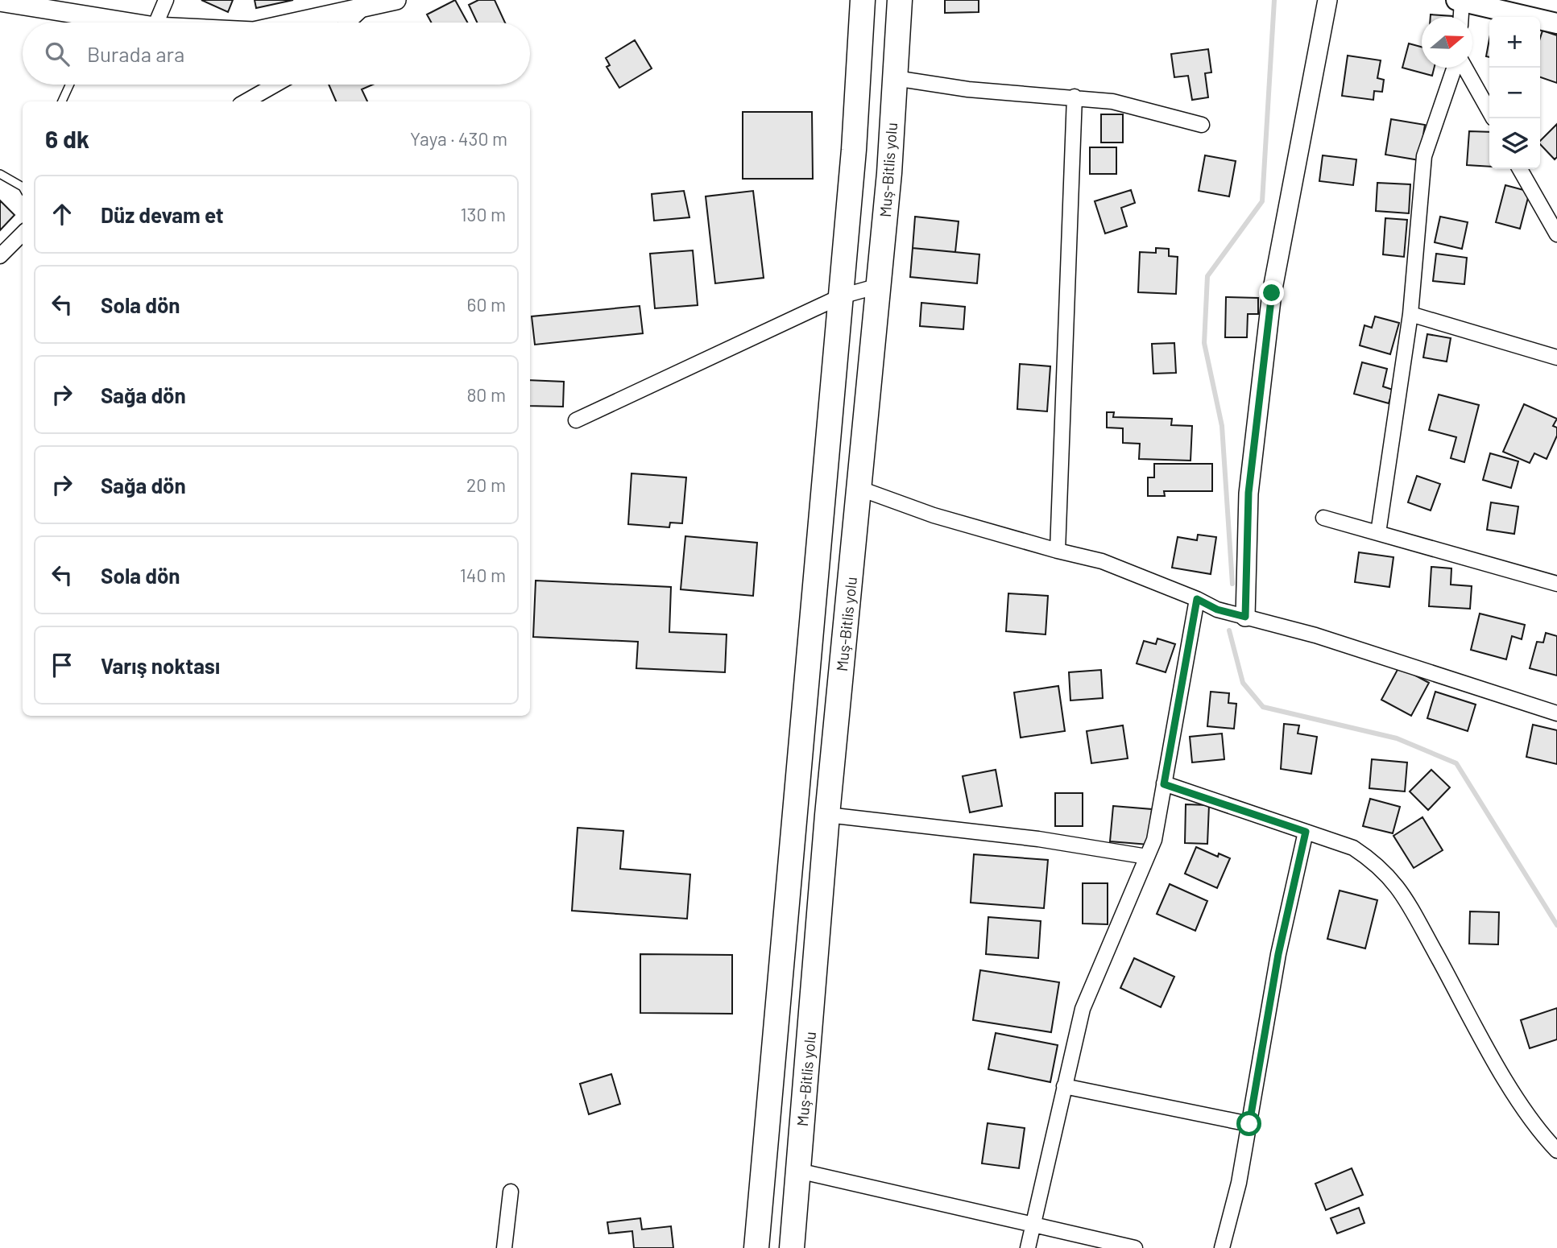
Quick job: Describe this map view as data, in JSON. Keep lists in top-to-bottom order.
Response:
{
  "streets": {
    "highway": ["Muş-Bitlis yolu"]
  },
  "north": "right",
  "page": {
    "map_buttons": ["+", "−"],
    "search": "Burada ara",
    "heading": ["6 dk", "Yaya · 430 m"],
    "list": [
      ["Düz devam et", "130 m"],
      ["Sola dön", "60 m"],
      ["Sağa dön", "80 m"],
      ["Sağa dön", "20 m"],
      ["Sola dön", "140 m"],
      "Varış noktası"
    ]
  }
}
